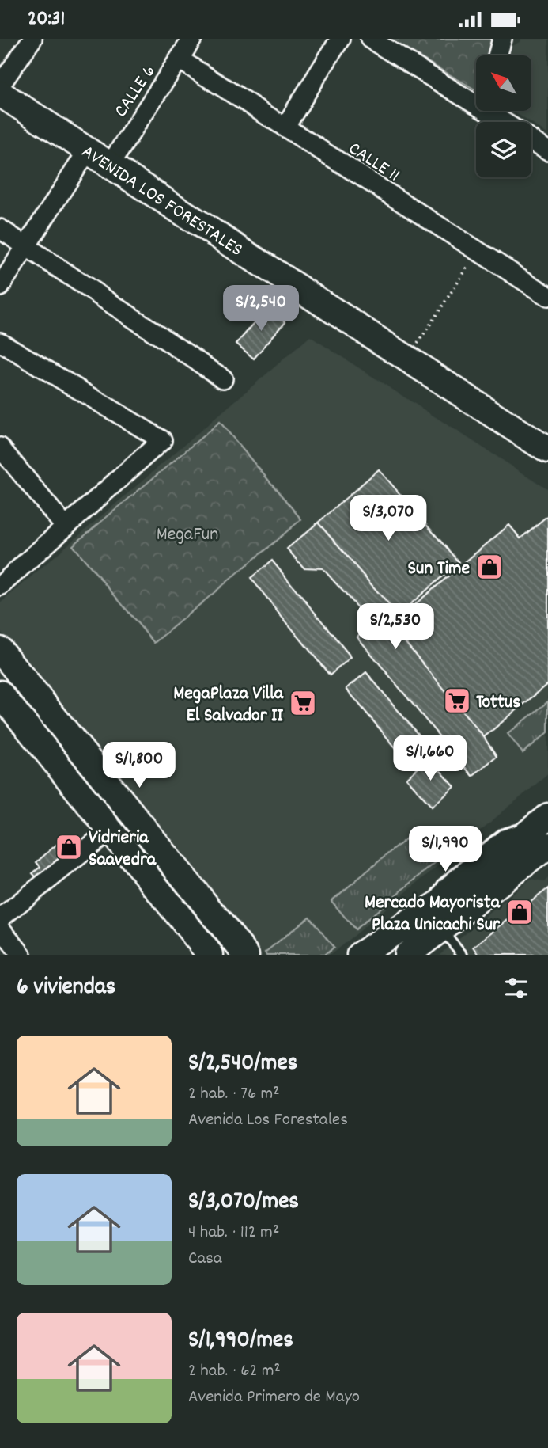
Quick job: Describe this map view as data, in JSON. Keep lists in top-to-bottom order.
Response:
{
  "streets": {
    "street": ["CALLE 6", "CALLE 11", "AVENIDA LOS FORESTALES"]
  },
  "crossings": [
    ["CALLE 6", "CALLE 11"],
    ["CALLE 6", "AVENIDA LOS FORESTALES"]
  ],
  "parks": ["MegaFun"],
  "places": {
    "shop": ["Sun Time", "Vidrieria Saavedra", "Mercado Mayorista Plaza Unicachi Sur"],
    "supermarket": ["Tottus", "MegaPlaza Villa El Salvador II"]
  },
  "north": "top left",
  "page": {
    "status": "20:31",
    "price": [
      "S/2,540",
      "S/3,070",
      "S/2,530",
      "S/1,660",
      "S/1,800",
      "S/1,990"
    ],
    "heading": "6 viviendas",
    "list": [
      {
        "name": "S/2,540/mes",
        "note": "2 hab. · 76 m² · Avenida Los Forestales"
      },
      {
        "name": "S/3,070/mes",
        "note": "4 hab. · 112 m² · Casa"
      },
      {
        "name": "S/1,990/mes",
        "note": "2 hab. · 62 m² · Avenida Primero de Mayo"
      }
    ]
  }
}
